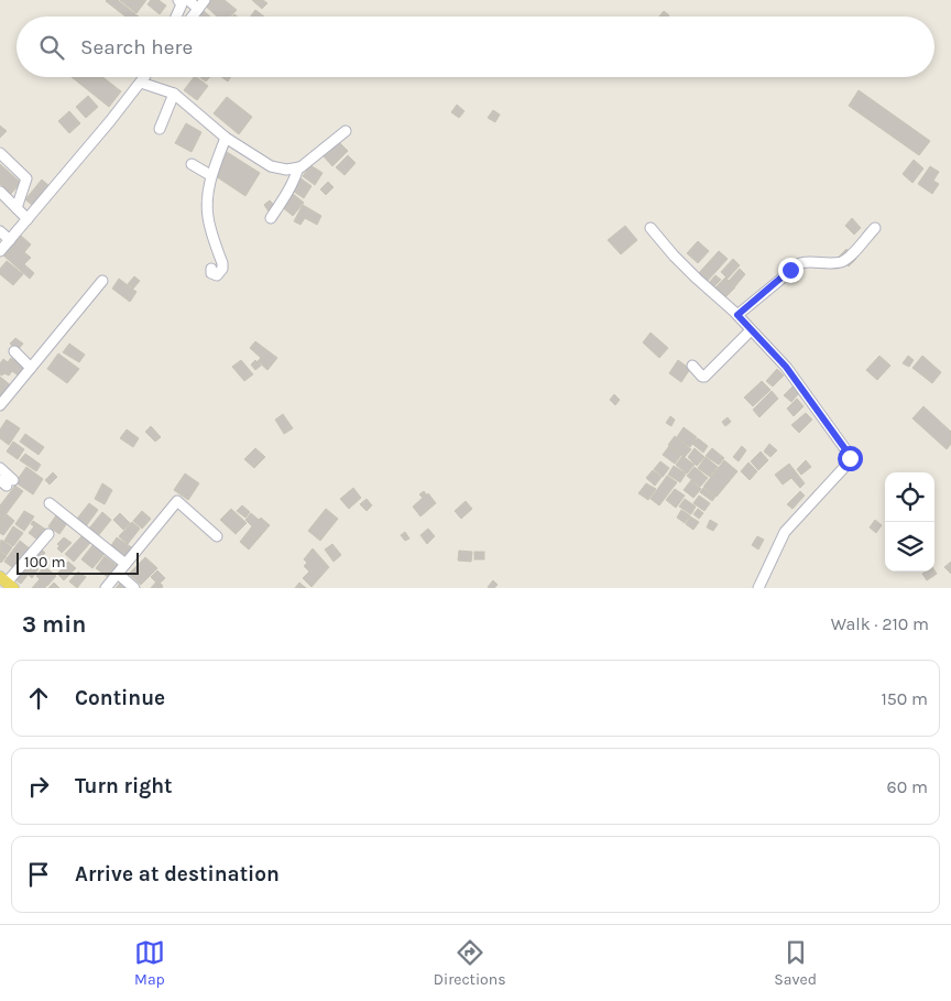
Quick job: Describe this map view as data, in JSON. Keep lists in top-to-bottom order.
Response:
{
  "scale_bar": "100 m",
  "page": {
    "search": "Search here",
    "scale": "100 m",
    "heading": ["3 min", "Walk · 210 m"],
    "list": [
      ["Continue", "150 m"],
      ["Turn right", "60 m"],
      "Arrive at destination"
    ],
    "nav": ["Map", "Directions", "Saved"]
  }
}
